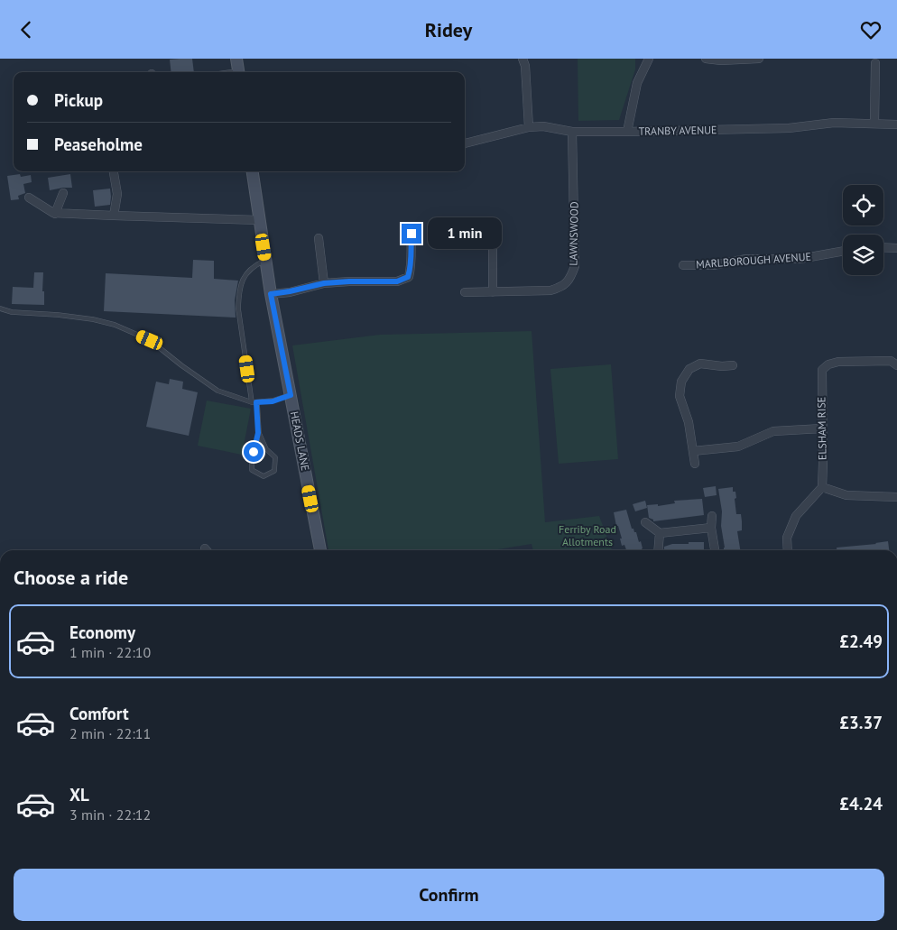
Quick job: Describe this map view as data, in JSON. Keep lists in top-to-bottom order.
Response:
{
  "streets": {
    "street": [
      "TRANBY AVENUE",
      "LAWNSWOOD",
      "MARLBOROUGH AVENUE",
      "ELSHAM RISE",
      "HEADS LANE"
    ]
  },
  "crossings": [
    ["TRANBY AVENUE", "LAWNSWOOD"]
  ],
  "parks": ["Ferriby Road Allotments"],
  "page": {
    "header": "Ridey",
    "banner": ["Pickup", "Peaseholme"],
    "bubble": "1 min",
    "heading": "Choose a ride",
    "list": [
      {
        "name": "Economy",
        "note": "1 min · 22:10",
        "value": "£2.49"
      },
      {
        "name": "Comfort",
        "note": "2 min · 22:11",
        "value": "£3.37"
      },
      {
        "name": "XL",
        "note": "3 min · 22:12",
        "value": "£4.24"
      }
    ],
    "buttons": "Confirm"
  }
}
